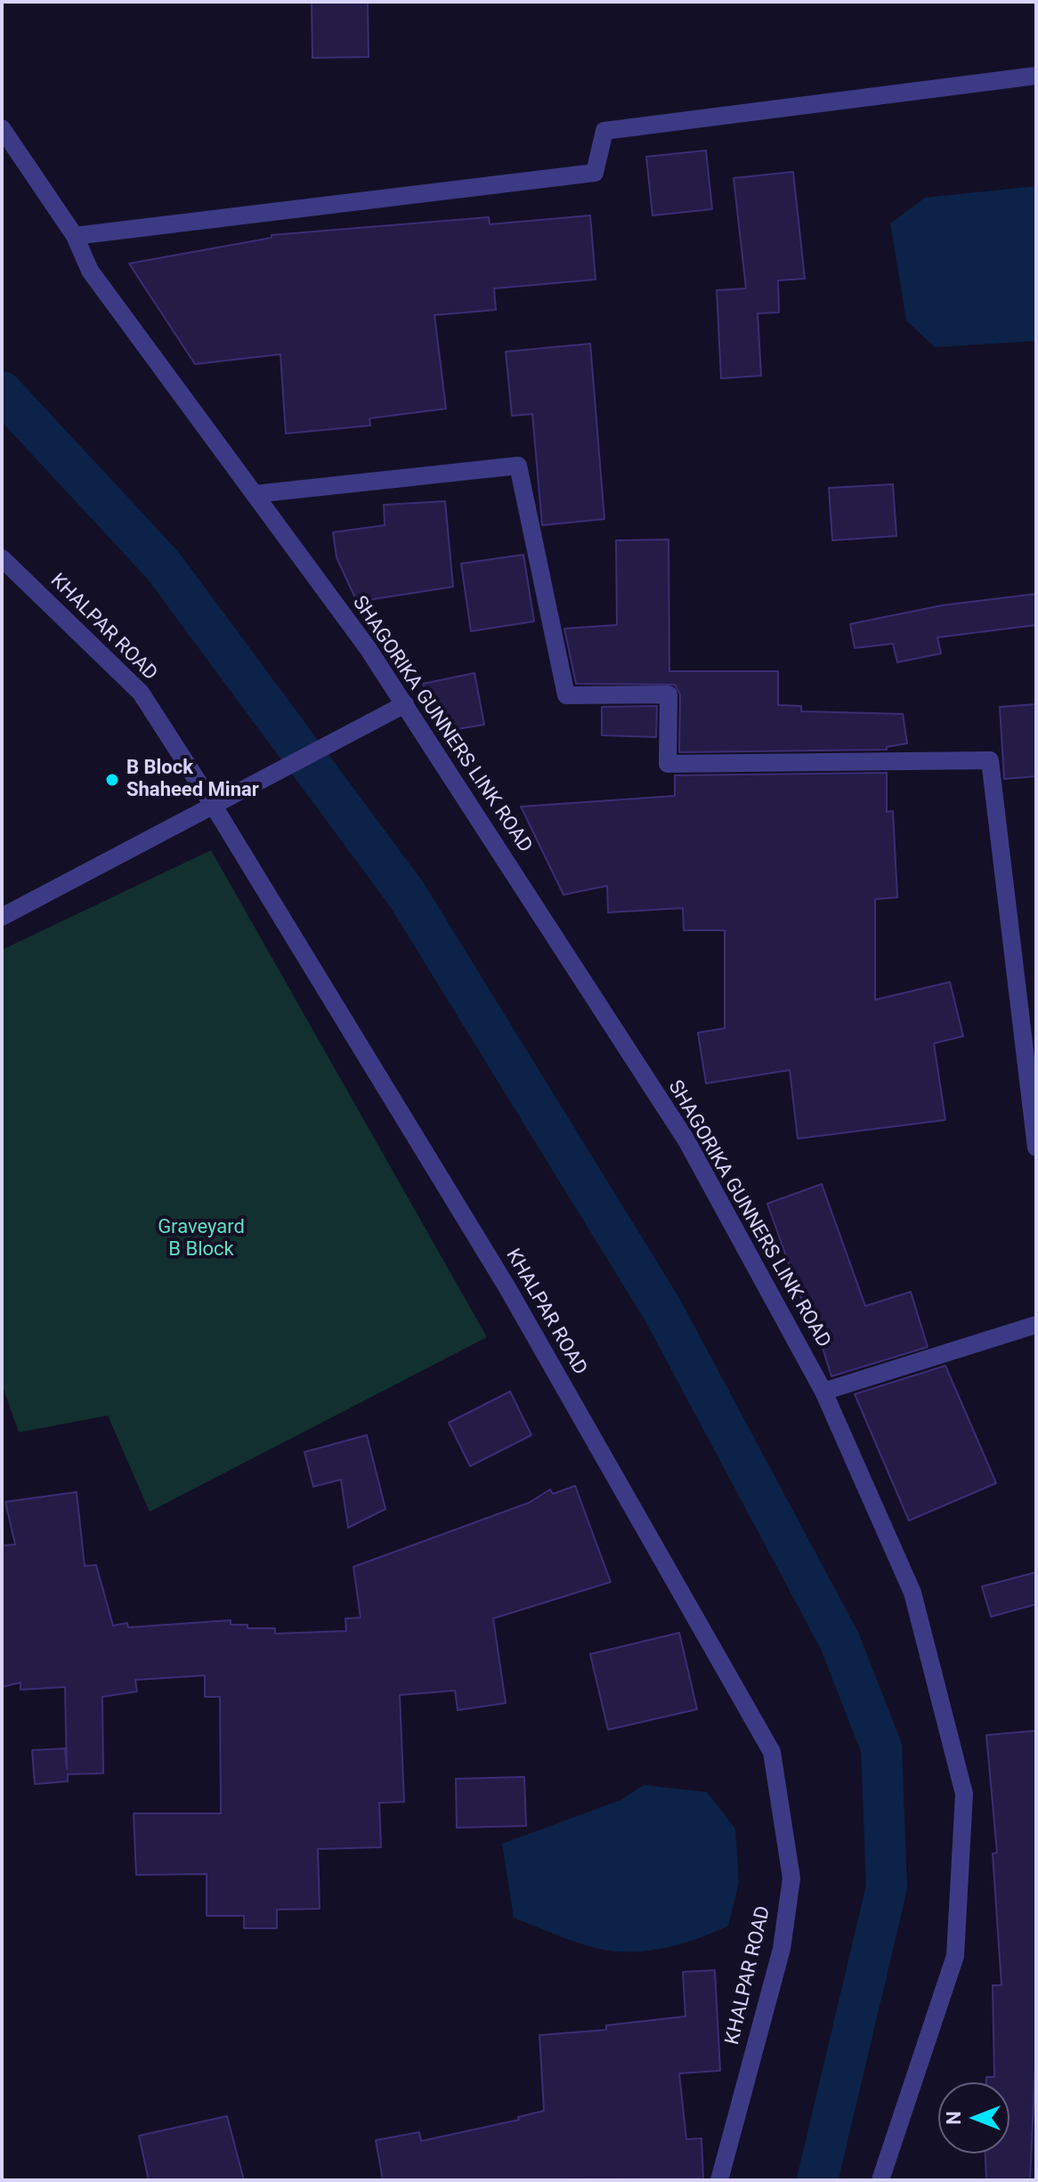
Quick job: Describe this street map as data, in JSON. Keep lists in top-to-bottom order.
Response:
{
  "streets": {
    "street": ["KHALPAR ROAD", "SHAGORIKA GUNNERS LINK ROAD"]
  },
  "parks": ["Graveyard B Block"],
  "places": ["B Block Shaheed Minar"],
  "north": "left"
}
